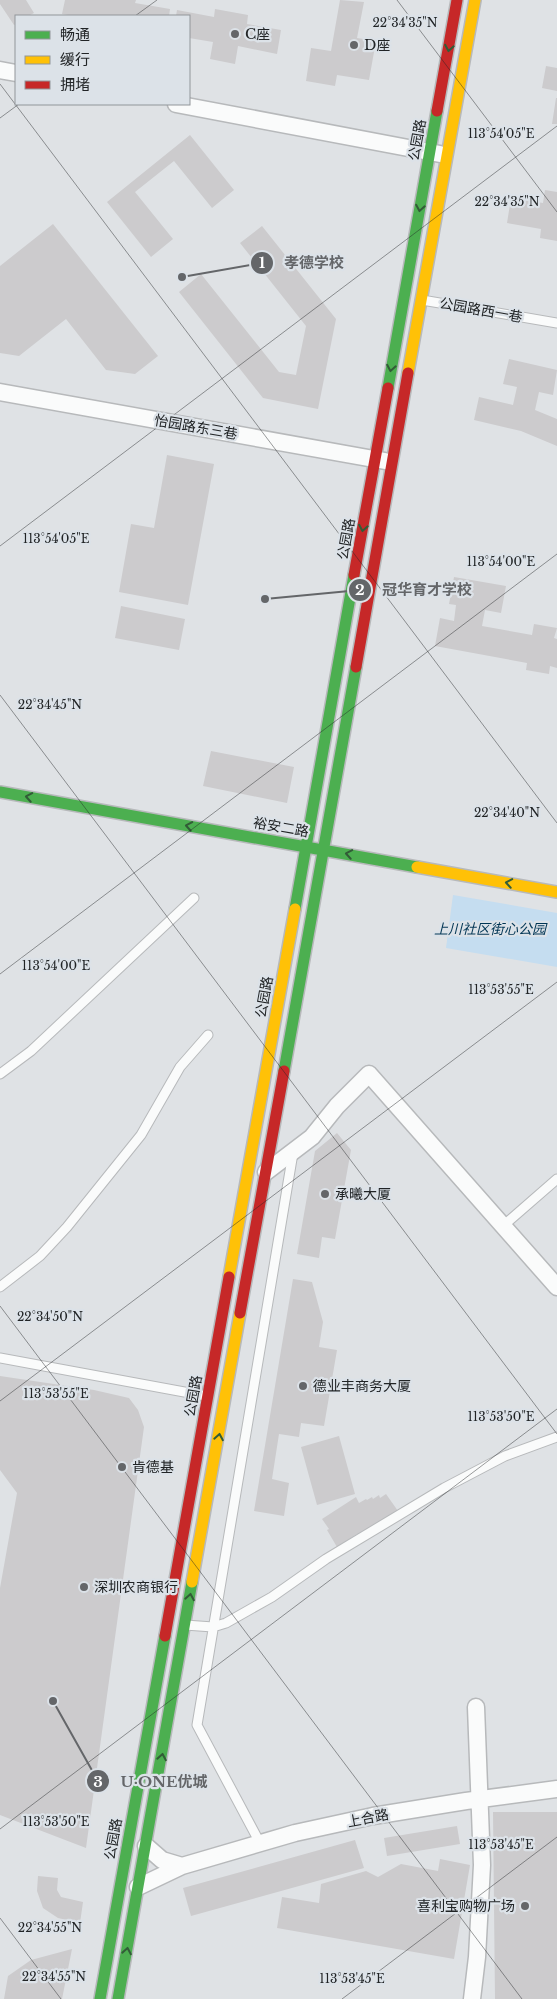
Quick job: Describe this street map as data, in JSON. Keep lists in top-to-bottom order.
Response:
{
  "streets": {
    "main road": ["公园路", "裕安二路"],
    "street": ["怡园路东三巷", "上合路"],
    "lane": ["公园路西一巷"]
  },
  "crossings": [
    ["公园路", "公园路西一巷"],
    ["公园路", "怡园路东三巷"],
    ["公园路", "裕安二路"]
  ],
  "one_way": ["裕安二路"],
  "parks": ["上川社区街心公园"],
  "places": [
    "C座",
    "D座",
    "孝德学校",
    "冠华育才学校",
    "承曦大厦",
    "德业丰商务大厦",
    "肯德基",
    "深圳农商银行",
    "U·ONE优城",
    "喜利宝购物广场"
  ],
  "legend": ["畅通", "缓行", "拥堵"],
  "coordinates": [
    "22°34'35\"N",
    "113°54'05\"E",
    "113°54'00\"E",
    "22°34'45\"N",
    "22°34'40\"N",
    "113°53'55\"E",
    "22°34'50\"N",
    "113°53'50\"E",
    "113°53'45\"E",
    "22°34'55\"N"
  ]
}
